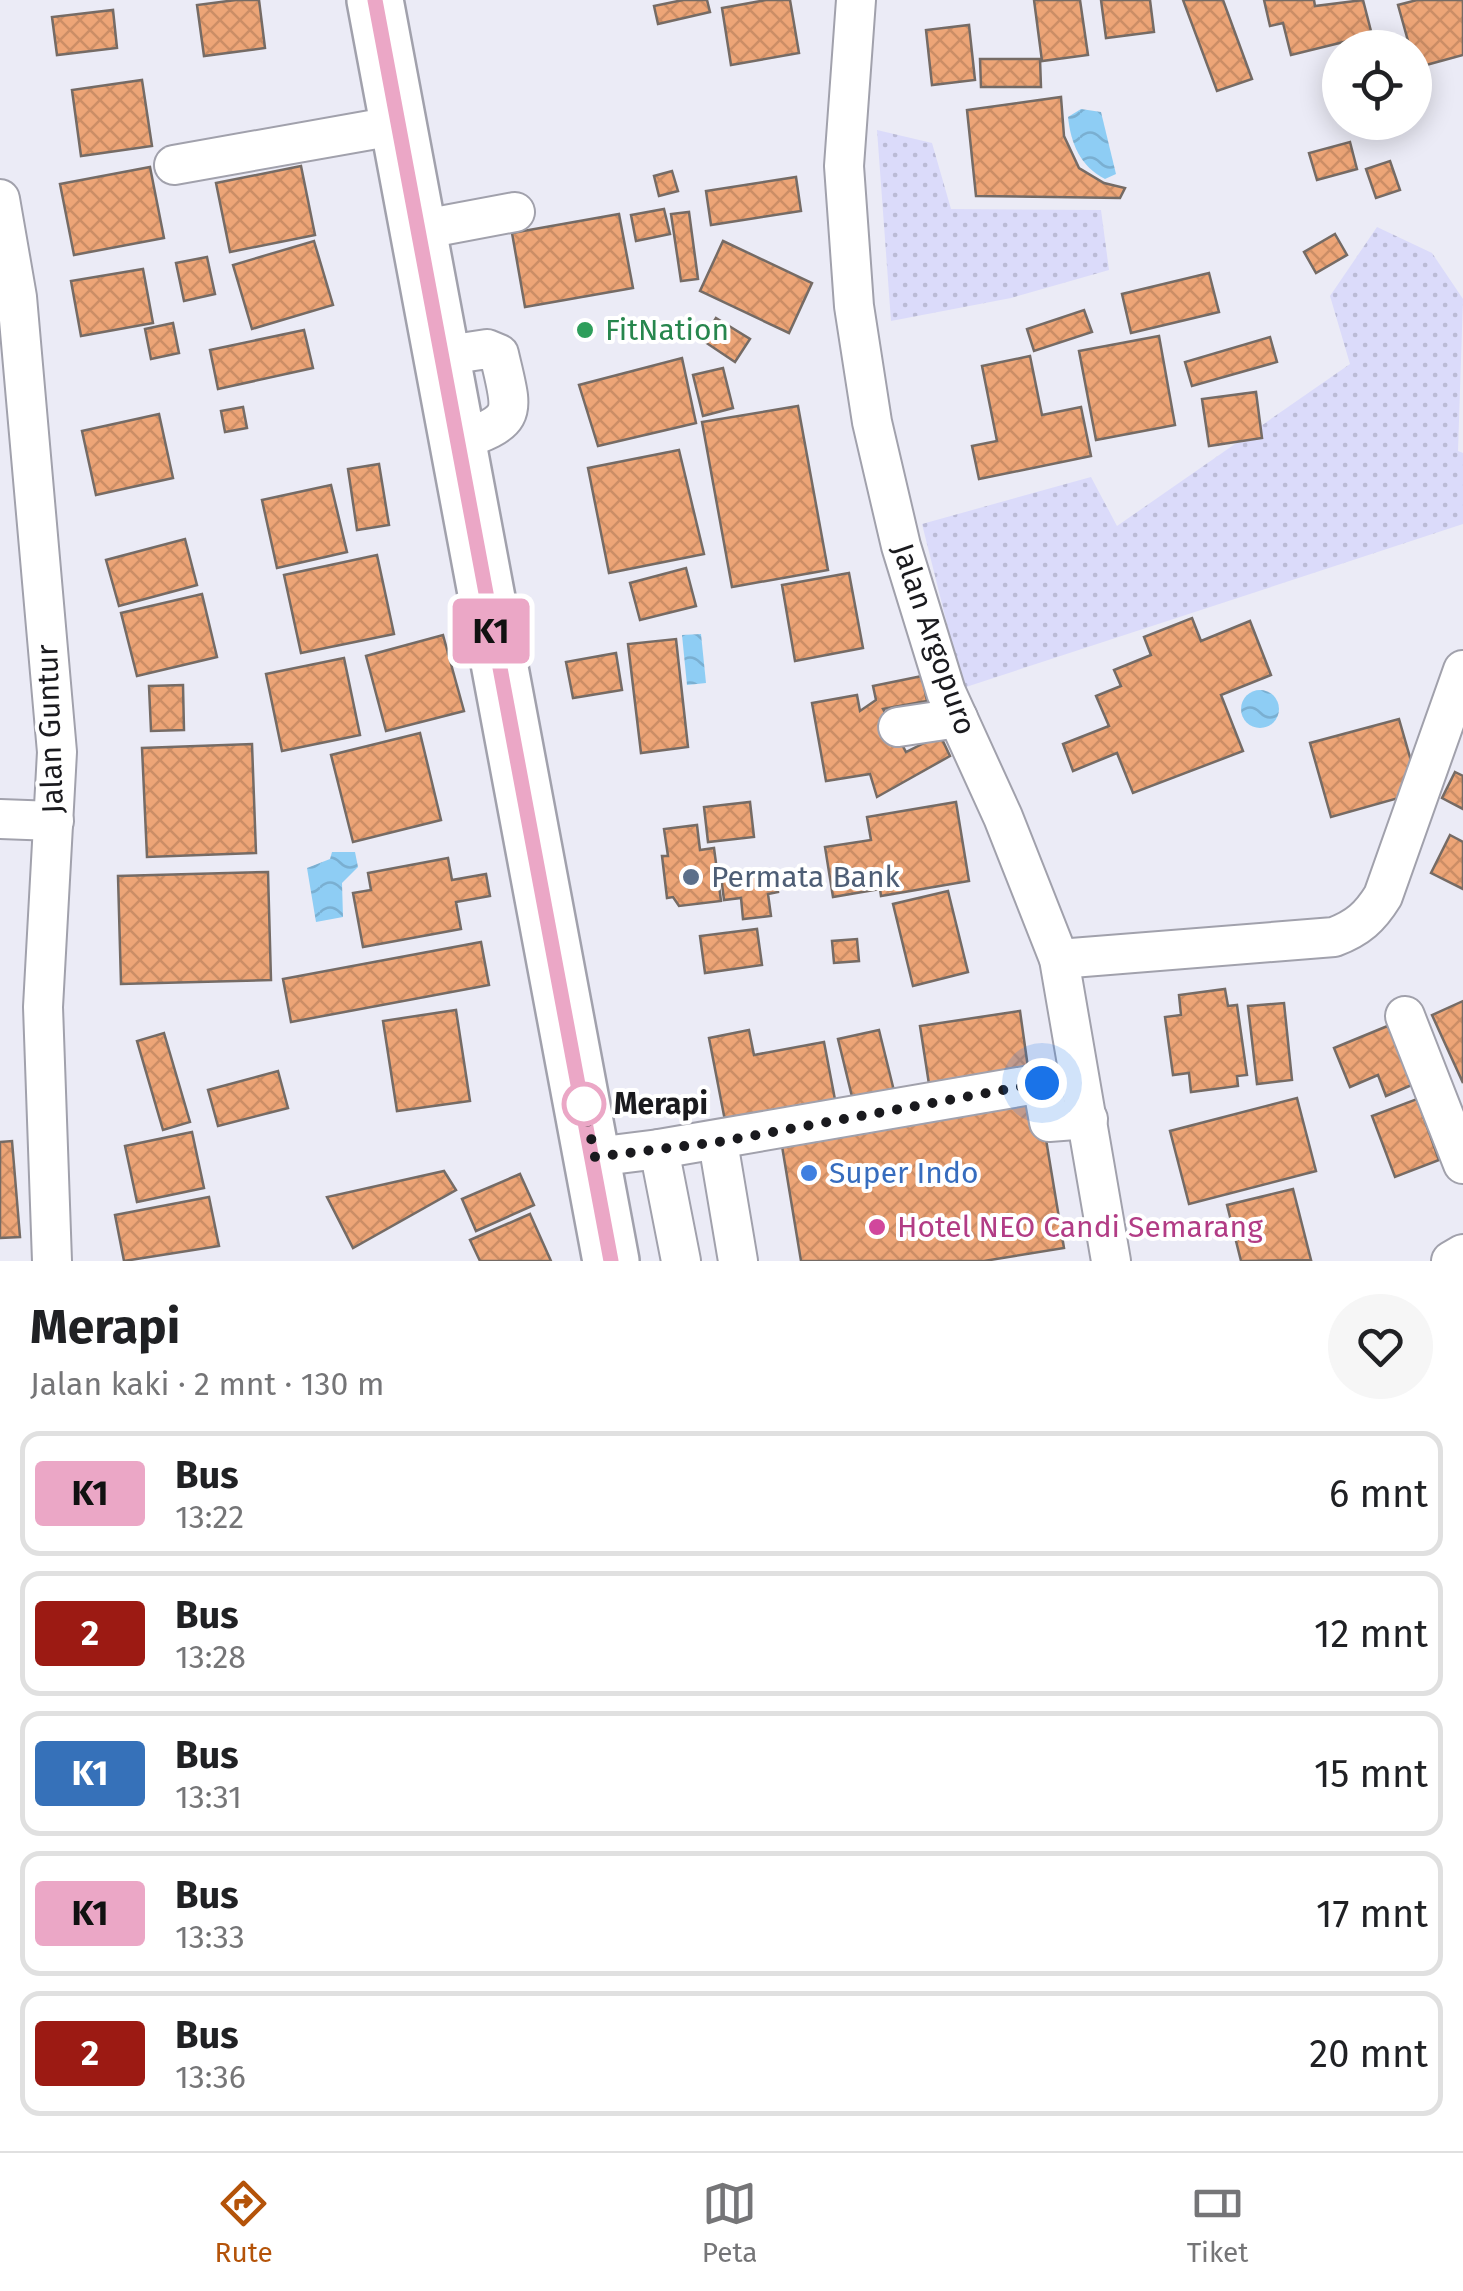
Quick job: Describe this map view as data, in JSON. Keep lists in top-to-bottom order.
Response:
{
  "streets": {
    "street": ["Jalan Argopuro", "Jalan Guntur"]
  },
  "places": [
    "FitNation",
    "Permata Bank",
    "Merapi",
    "Super Indo",
    "Hotel NEO Candi Semarang"
  ],
  "lines": ["bus line K1"],
  "page": {
    "on_map": "K1",
    "heading": ["Merapi", "Jalan kaki · 2 mnt · 130 m"],
    "list": [
      {
        "mark": "K1",
        "name": "Bus",
        "note": "13:22",
        "value": "6 mnt"
      },
      {
        "mark": "2",
        "name": "Bus",
        "note": "13:28",
        "value": "12 mnt"
      },
      {
        "mark": "K1",
        "name": "Bus",
        "note": "13:31",
        "value": "15 mnt"
      },
      {
        "mark": "K1",
        "name": "Bus",
        "note": "13:33",
        "value": "17 mnt"
      },
      {
        "mark": "2",
        "name": "Bus",
        "note": "13:36",
        "value": "20 mnt"
      }
    ],
    "tabs": ["Rute", "Peta", "Tiket"]
  }
}
